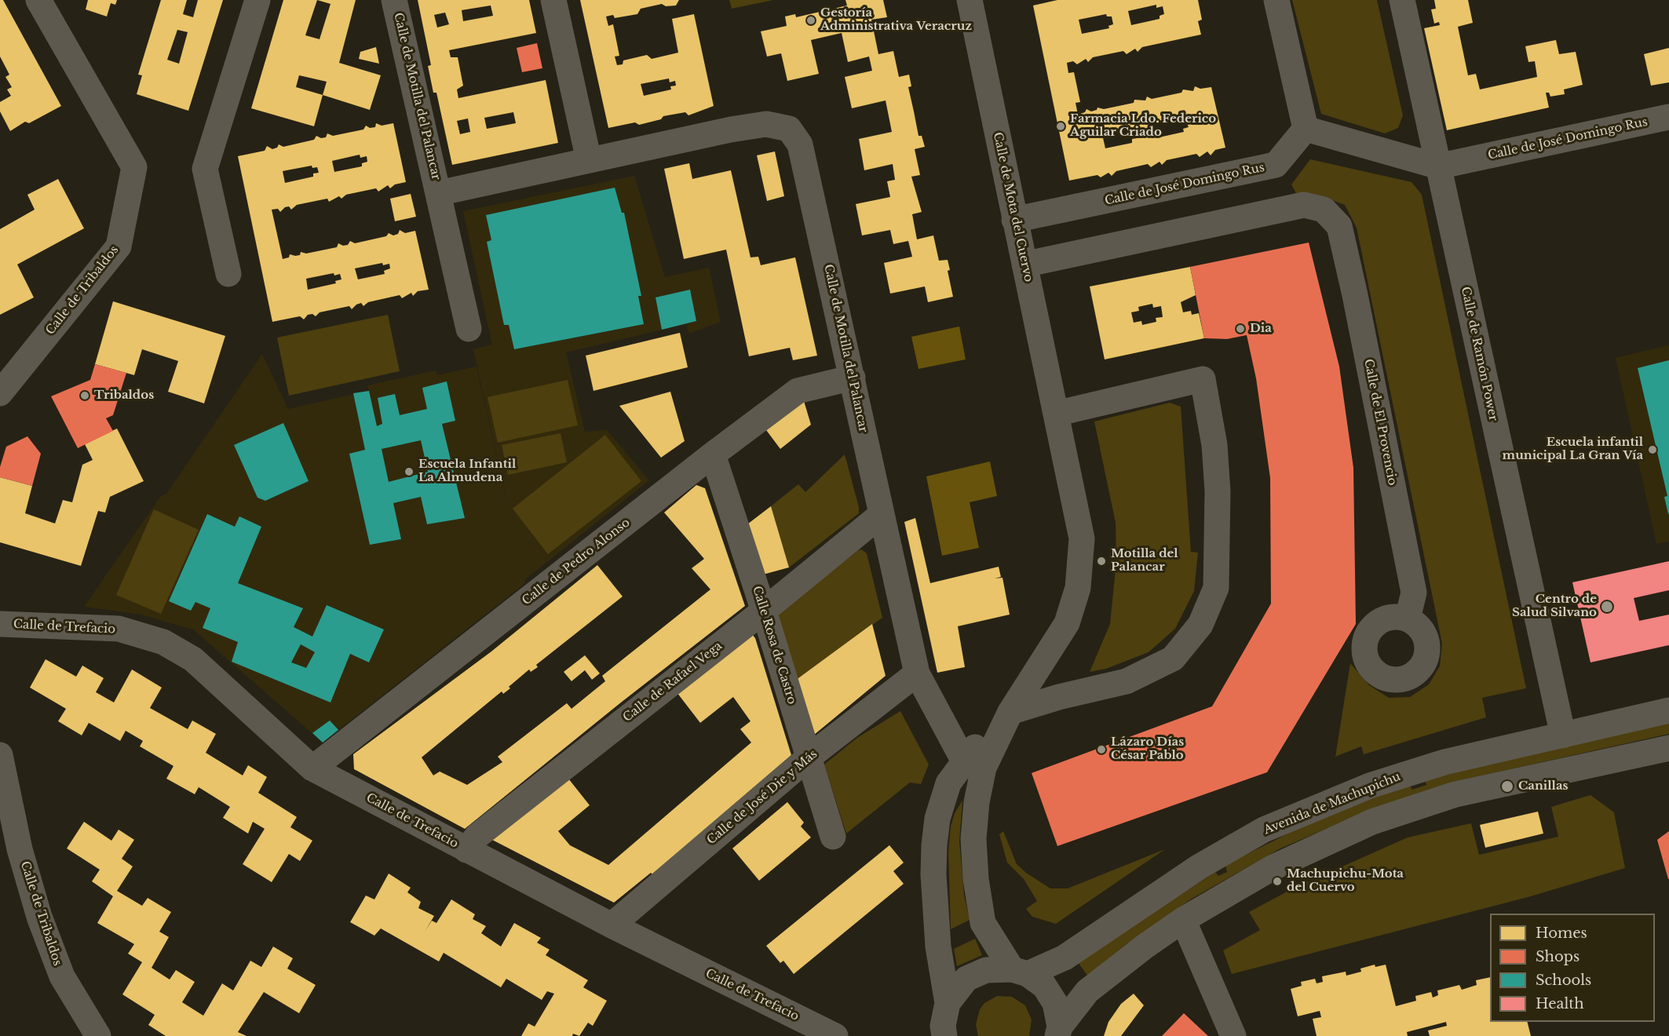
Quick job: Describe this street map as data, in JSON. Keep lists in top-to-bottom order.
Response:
{
  "streets": {
    "street": [
      "Calle de Motilla del Palancar",
      "Calle de José Domingo Rus",
      "Calle de Mota del Cuervo",
      "Calle de Tribaldos",
      "Calle de Ramón Power",
      "Calle de El Provencio",
      "Calle de Pedro Alonso",
      "Calle de Trefacio",
      "Calle Rosa de Castro",
      "Calle de Rafael Vega",
      "Calle de José Die y Más",
      "Avenida de Machupichu"
    ]
  },
  "crossings": [
    ["Calle de Motilla del Palancar", "Calle de Mota del Cuervo"],
    ["Calle de Motilla del Palancar", "Calle de Pedro Alonso"],
    ["Calle de Motilla del Palancar", "Calle de Rafael Vega"],
    ["Calle de Motilla del Palancar", "Calle de José Die y Más"],
    ["Calle de José Domingo Rus", "Calle de Mota del Cuervo"],
    ["Calle de José Domingo Rus", "Calle de Ramón Power"],
    ["Calle de Mota del Cuervo", "Calle de El Provencio"],
    ["Calle de Mota del Cuervo", "Avenida de Machupichu"],
    ["Calle de Ramón Power", "Avenida de Machupichu"],
    ["Calle de Pedro Alonso", "Calle de Trefacio"],
    ["Calle de Pedro Alonso", "Calle Rosa de Castro"],
    ["Calle de Trefacio", "Calle de Rafael Vega"],
    ["Calle de Trefacio", "Calle de José Die y Más"],
    ["Calle Rosa de Castro", "Calle de Rafael Vega"],
    ["Calle Rosa de Castro", "Calle de José Die y Más"]
  ],
  "places": [
    "Gestoría Administrativa Veracruz",
    "Farmacia Ldo. Federico Aguilar Criado",
    "Dia",
    "Tribaldos",
    "Escuela infantil municipal La Gran Vía",
    "Escuela Infantil La Almudena",
    "Motilla del Palancar",
    "Centro de Salud Silvano",
    "Lázaro Días César Pablo",
    "Canillas",
    "Machupichu-Mota del Cuervo"
  ],
  "legend": [
    "Homes",
    "Shops",
    "Schools",
    "Health"
  ]
}
